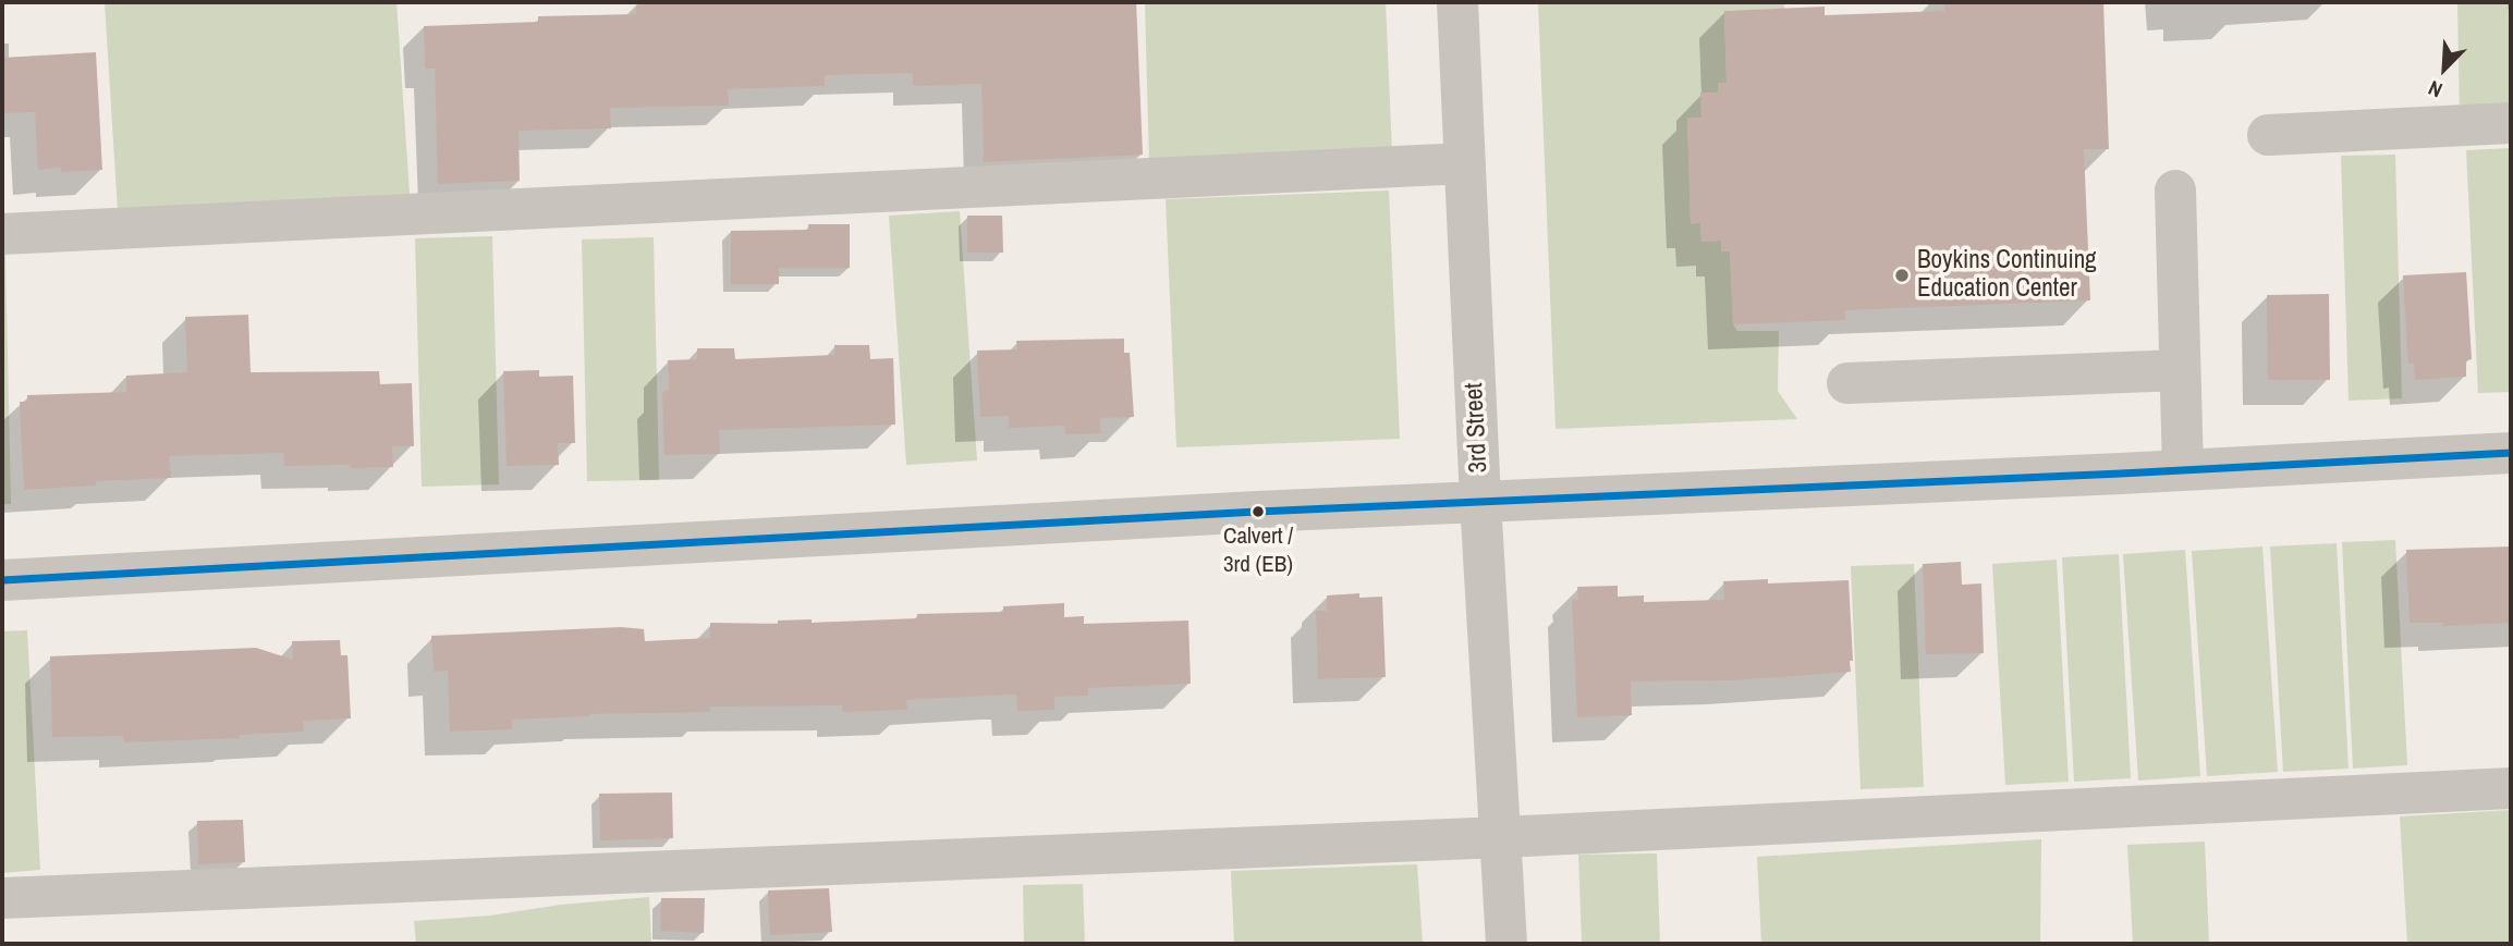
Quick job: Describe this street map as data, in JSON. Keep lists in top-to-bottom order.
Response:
{
  "streets": {
    "street": ["3rd Street"]
  },
  "places": ["Boykins Continuing Education Center", "Calvert / 3rd (EB)"],
  "north": "bottom left"
}
